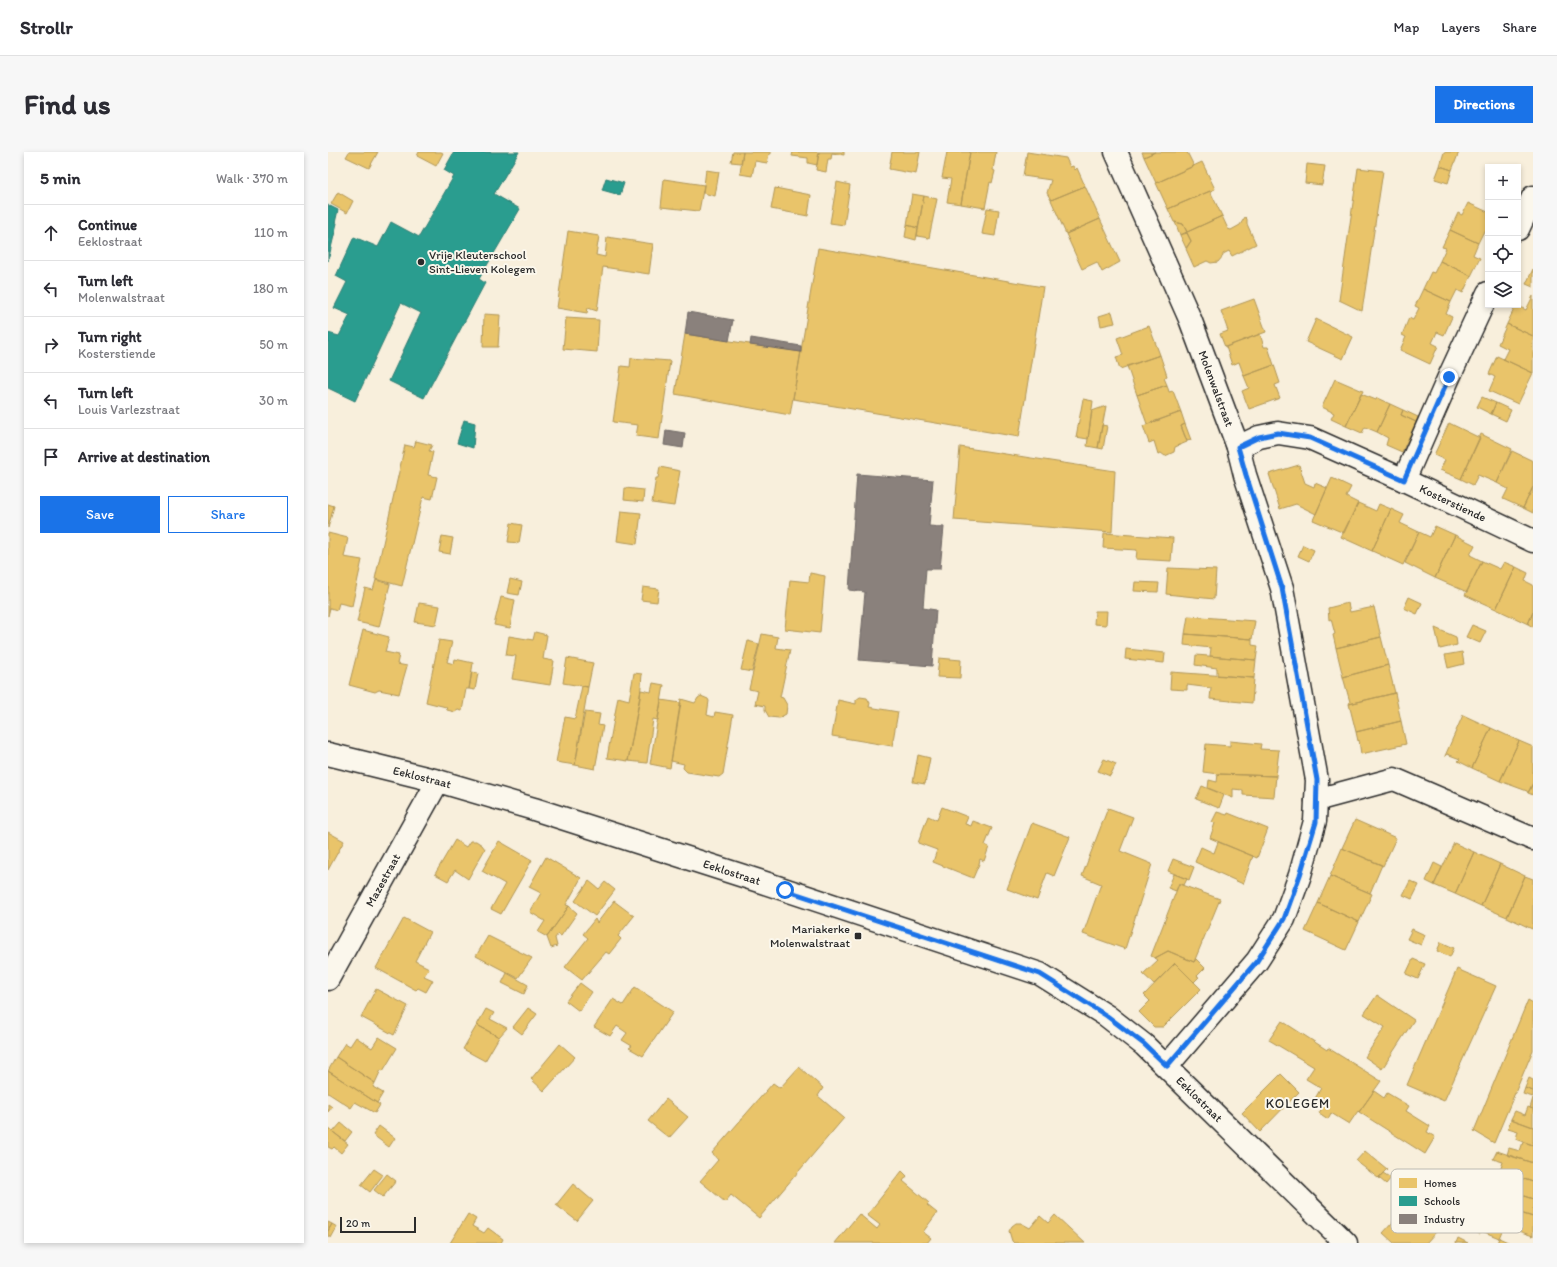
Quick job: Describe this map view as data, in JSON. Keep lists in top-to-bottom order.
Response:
{
  "streets": {
    "street": [
      "Molenwalstraat",
      "Kosterstiende",
      "Eeklostraat",
      "Mazestraat"
    ]
  },
  "crossings": [
    ["Molenwalstraat", "Kosterstiende"],
    ["Molenwalstraat", "Eeklostraat"],
    ["Eeklostraat", "Mazestraat"]
  ],
  "districts": ["KOLEGEM"],
  "places": {
    "other": ["Vrije Kleuterschool Sint-Lieven Kolegem"],
    "transit": ["Mariakerke Molenwalstraat"]
  },
  "legend": ["Homes", "Schools", "Industry"],
  "scale_bar": "20 m",
  "page": {
    "header": "Strollr",
    "nav": ["Map", "Layers", "Share"],
    "buttons": [
      "Directions",
      ["Save", "Share"]
    ],
    "title": "Find us",
    "heading": ["5 min", "Walk · 370 m"],
    "map_buttons": ["+", "−"],
    "list": [
      ["Continue", "Eeklostraat", "110 m"],
      ["Turn left", "Molenwalstraat", "180 m"],
      ["Turn right", "Kosterstiende", "50 m"],
      ["Turn left", "Louis Varlezstraat", "30 m"],
      "Arrive at destination"
    ],
    "scale": "20 m"
  }
}
